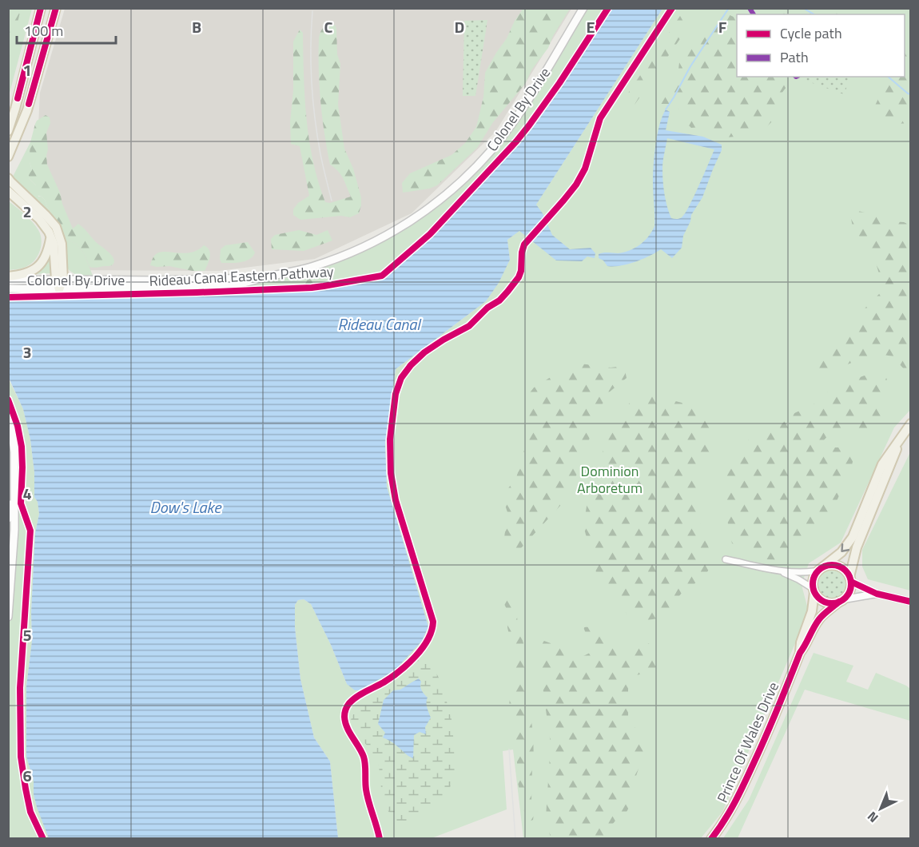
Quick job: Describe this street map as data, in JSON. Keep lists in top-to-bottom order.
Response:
{
  "streets": {
    "main road": ["Colonel By Drive", "Prince Of Wales Drive"],
    "cycle path": ["Rideau Canal Eastern Pathway"]
  },
  "water": ["Rideau Canal", "Dow's Lake"],
  "parks": ["Dominion Arboretum"],
  "legend": ["Cycle path", "Path"],
  "scale_bar": "100 m",
  "north": "bottom left",
  "grid": {
    "columns": [
      "B",
      "C",
      "D",
      "E",
      "F"
    ],
    "rows": [
      "1",
      "2",
      "3",
      "4",
      "5",
      "6"
    ]
  }
}
